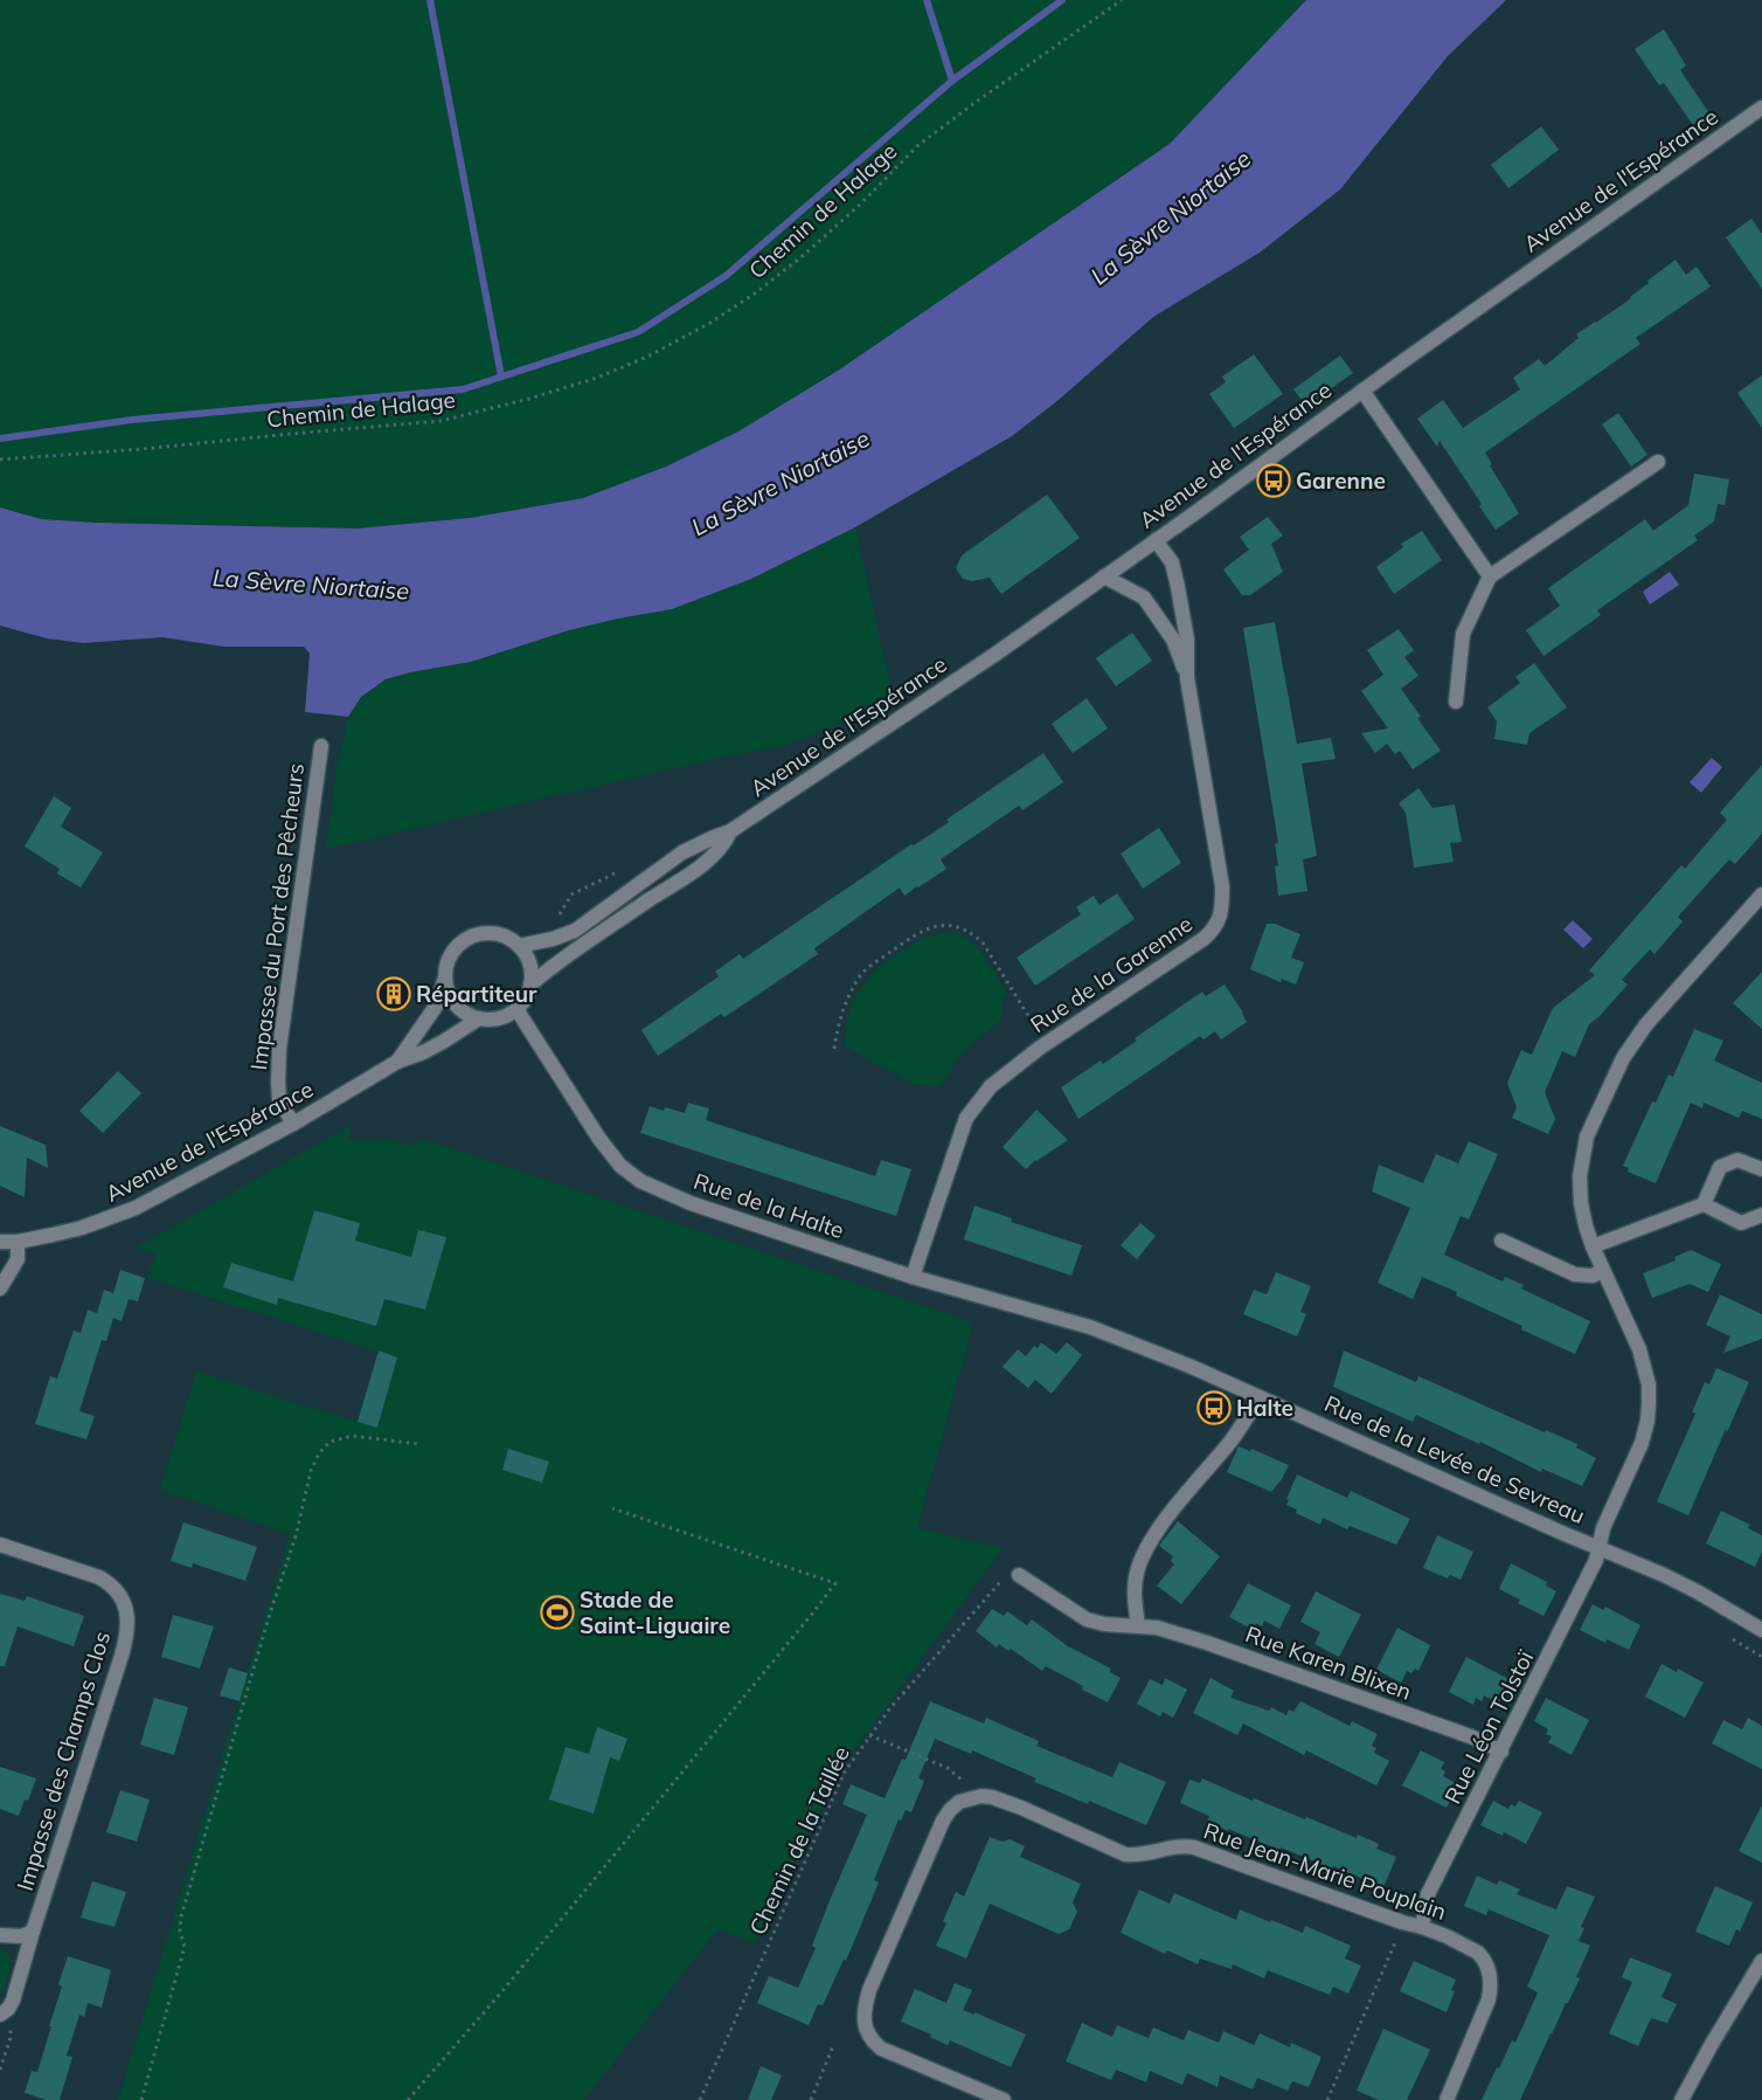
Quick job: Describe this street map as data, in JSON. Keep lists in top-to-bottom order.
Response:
{
  "streets": {
    "street": [
      "Avenue de l'Espérance",
      "Impasse du Port des Pêcheurs",
      "Rue de la Garenne",
      "Rue de la Halte",
      "Rue de la Levée de Sevreau",
      "Rue Karen Blixen",
      "Rue Léon Tolstoï",
      "Impasse des Champs Clos",
      "Rue Jean-Marie Pouplain"
    ],
    "path": ["Chemin de Halage", "Chemin de la Taillée"]
  },
  "crossings": [
    ["Avenue de l'Espérance", "Impasse du Port des Pêcheurs"],
    ["Avenue de l'Espérance", "Rue de la Garenne"],
    ["Avenue de l'Espérance", "Rue de la Halte"],
    ["Rue de la Garenne", "Rue de la Halte"],
    ["Rue de la Halte", "Rue de la Levée de Sevreau"],
    ["Rue de la Levée de Sevreau", "Rue Léon Tolstoï"],
    ["Rue Karen Blixen", "Rue Léon Tolstoï"],
    ["Rue Karen Blixen", "Chemin de la Taillée"],
    ["Rue Léon Tolstoï", "Rue Jean-Marie Pouplain"]
  ],
  "water": ["La Sèvre Niortaise"],
  "places": {
    "bus stop": ["Garenne", "Halte"],
    "building": ["Répartiteur"],
    "sports": ["Stade de Saint-Liguaire"]
  }
}
